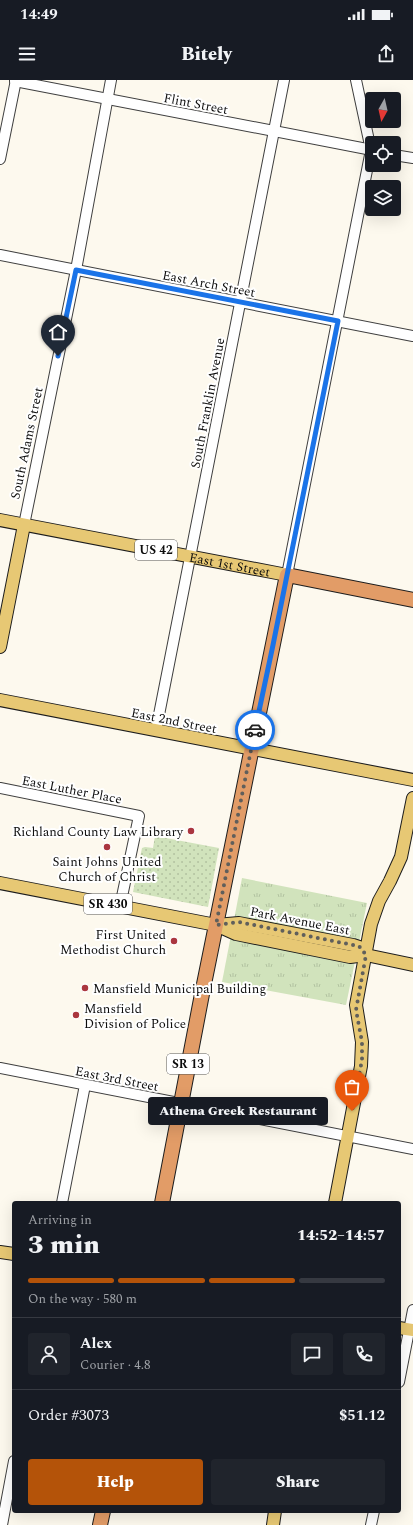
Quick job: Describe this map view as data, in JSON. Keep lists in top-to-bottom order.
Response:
{
  "streets": {
    "highway": ["US 42", "East 1st Street", "SR 13"],
    "main road": [
      "South Adams Street",
      "East 2nd Street",
      "SR 430",
      "Park Avenue East"
    ],
    "street": [
      "Flint Street",
      "East Arch Street",
      "South Franklin Avenue",
      "East Luther Place",
      "East 3rd Street"
    ]
  },
  "crossings": [
    ["Flint Street", "South Franklin Avenue"],
    ["Flint Street", "South Adams Street"],
    ["East Arch Street", "South Franklin Avenue"],
    ["East Arch Street", "South Adams Street"],
    ["South Franklin Avenue", "East 1st Street"],
    ["South Franklin Avenue", "East 2nd Street"],
    ["South Adams Street", "East 1st Street"],
    ["East 1st Street", "SR 13"],
    ["East 2nd Street", "SR 13"],
    ["East Luther Place", "Park Avenue East"],
    ["SR 430", "Park Avenue East"],
    ["Park Avenue East", "SR 13"],
    ["SR 13", "East 3rd Street"]
  ],
  "places": [
    "Richland County Law Library",
    "Saint Johns United Church of Christ",
    "First United Methodist Church",
    "Mansfield Municipal Building",
    "Mansfield Division of Police",
    "Athena Greek Restaurant"
  ],
  "north": "bottom",
  "page": {
    "status": "14:49",
    "header": "Bitely",
    "bubble": "Athena Greek Restaurant",
    "heading": ["3 min", "Arriving in", "14:52–14:57"],
    "panel": [
      "Alex",
      "Courier · 4.8",
      "Order #3073",
      "$51.12"
    ],
    "bar": "On the way · 580 m",
    "buttons": ["Help", "Share"]
  }
}
